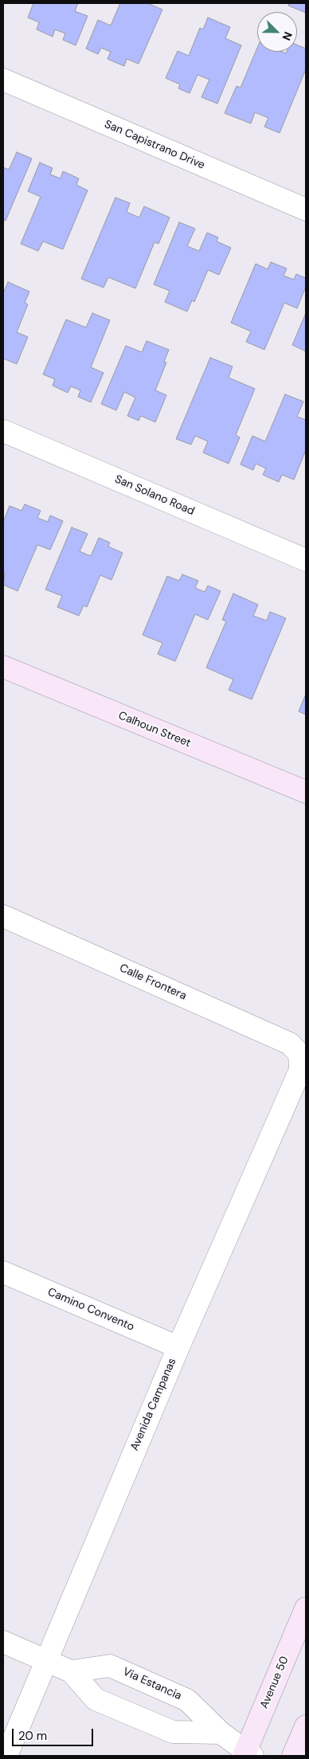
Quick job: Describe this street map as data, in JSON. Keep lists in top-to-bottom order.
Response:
{
  "streets": {
    "street": [
      "San Capistrano Drive",
      "San Solano Road",
      "Calhoun Street",
      "Calle Frontera",
      "Camino Convento",
      "Avenida Campanas",
      "Avenue 50",
      "Via Estancia"
    ]
  },
  "crossings": [
    ["Calle Frontera", "Avenida Campanas"],
    ["Camino Convento", "Avenida Campanas"],
    ["Avenue 50", "Via Estancia"]
  ],
  "scale_bar": "20 m",
  "north": "bottom right"
}
